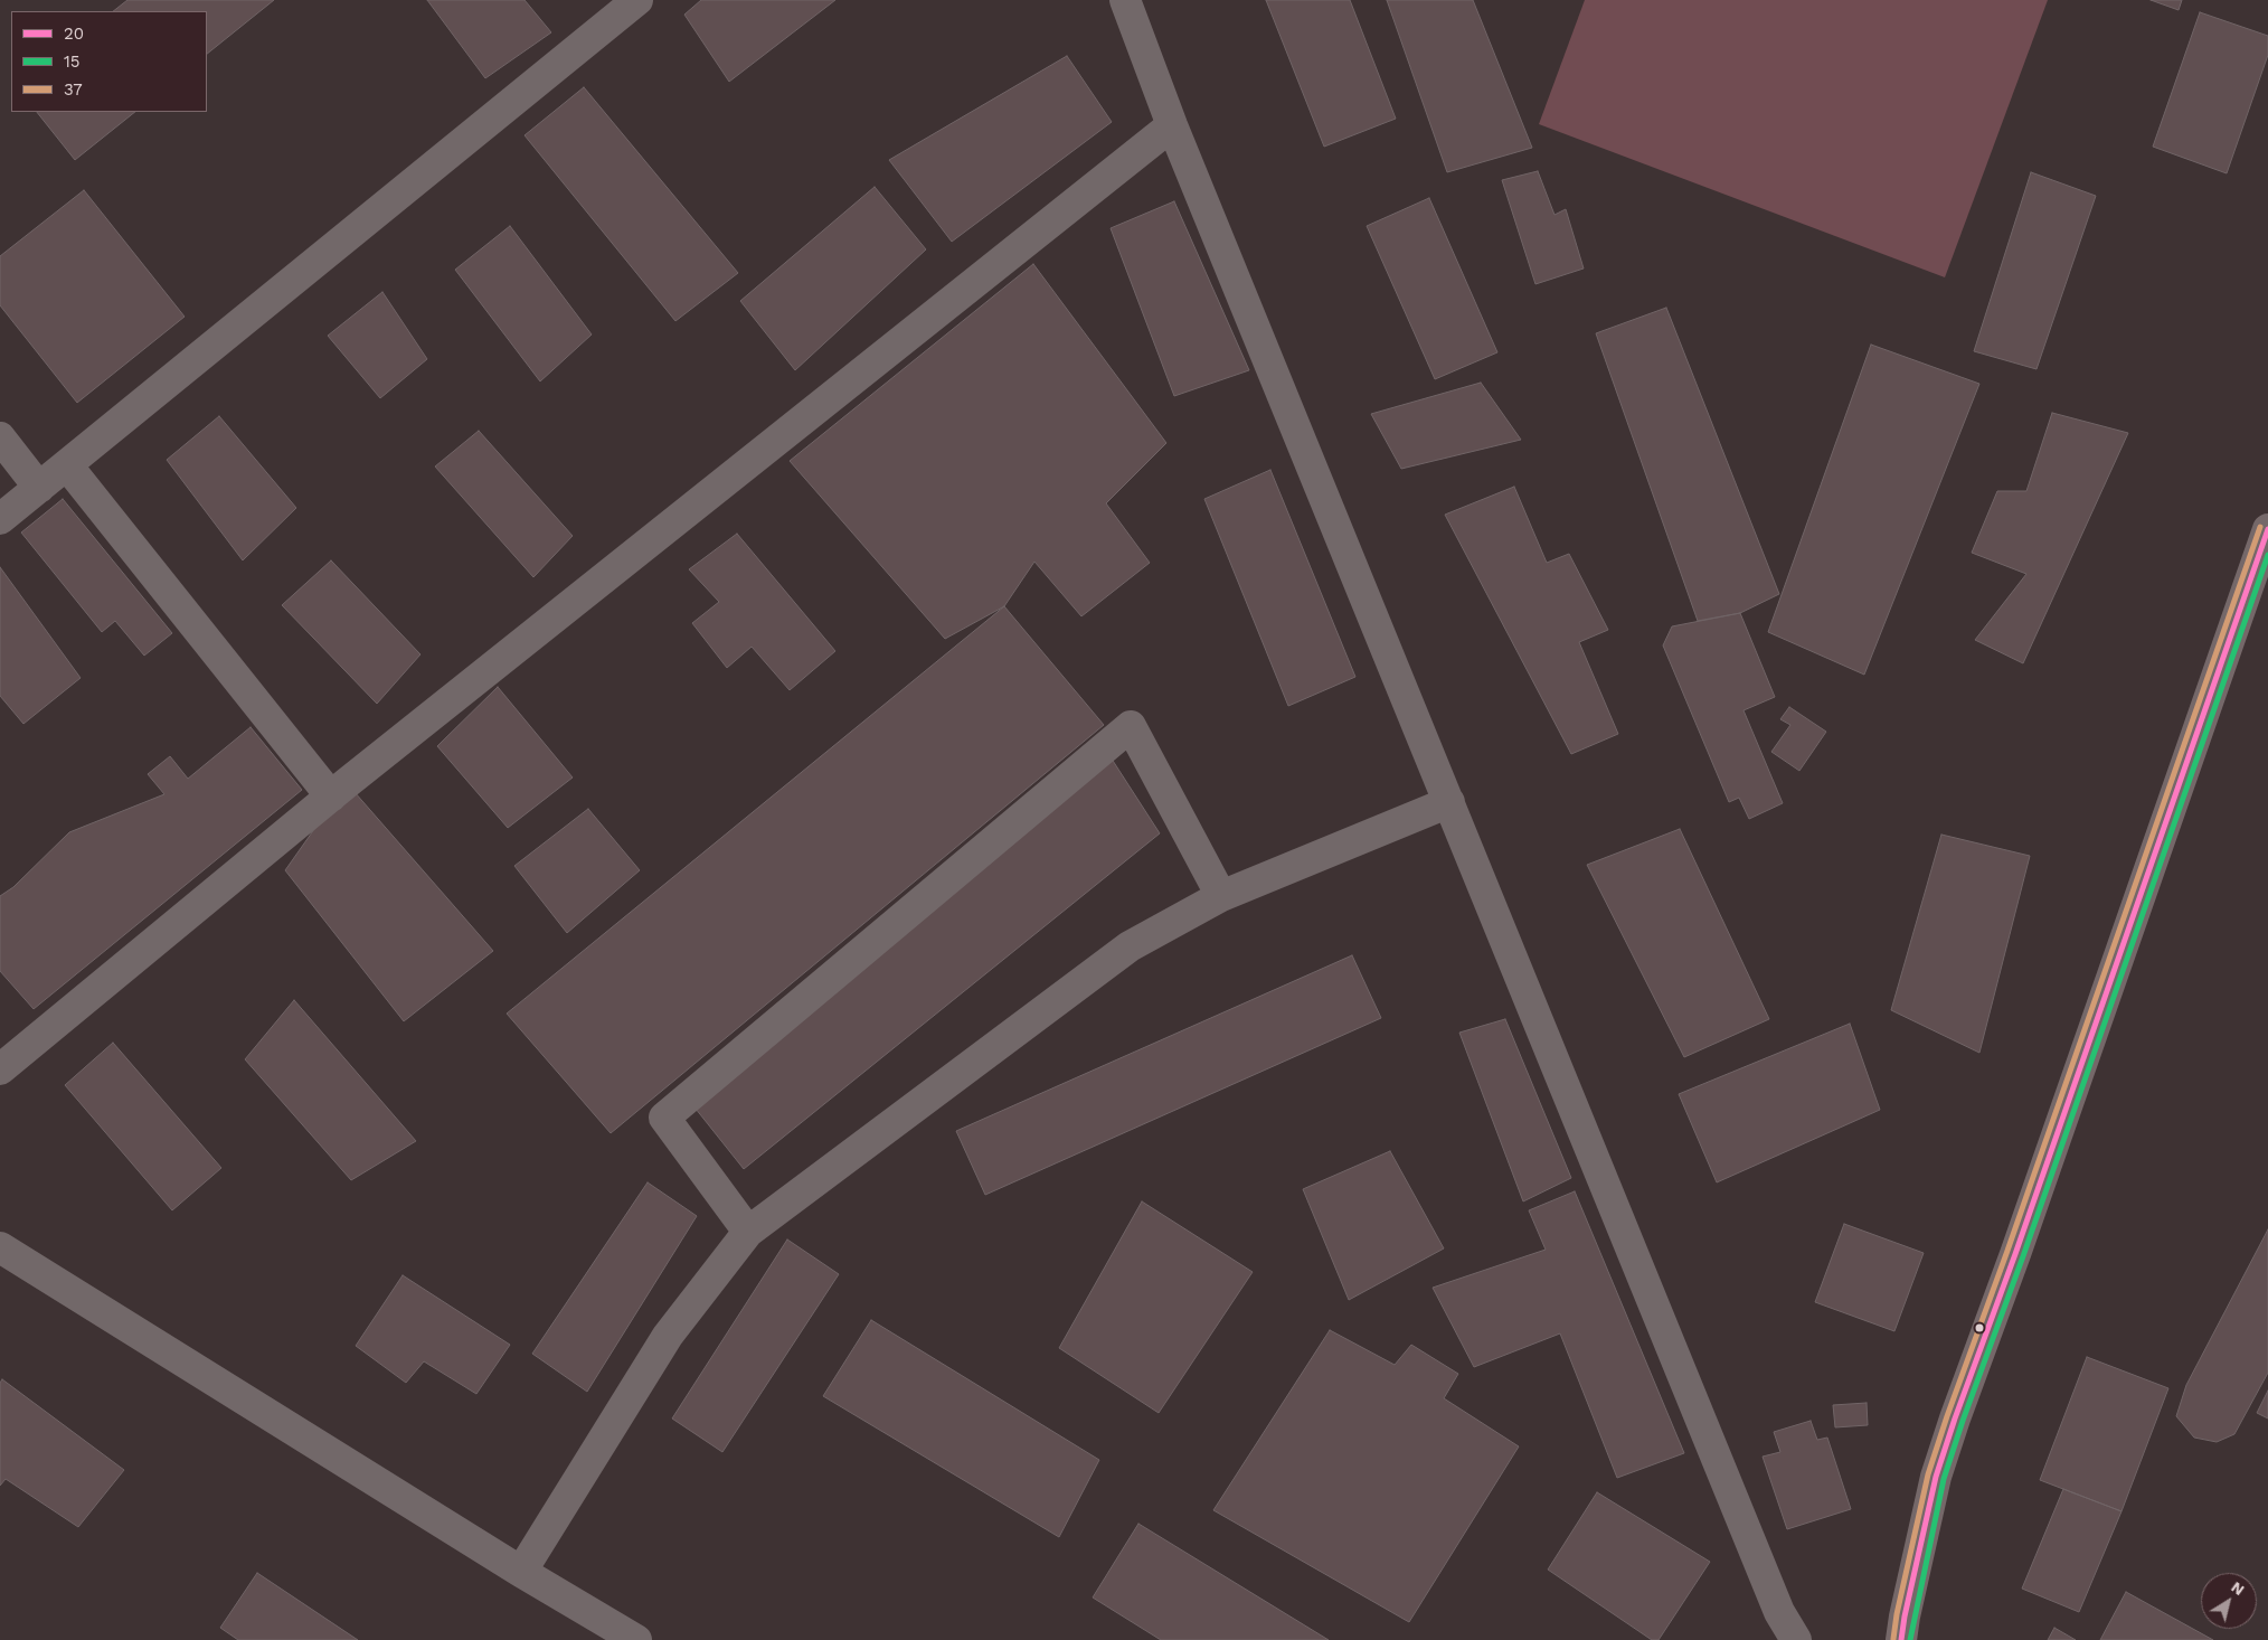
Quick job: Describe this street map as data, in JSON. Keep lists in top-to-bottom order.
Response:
{
  "lines": ["transit line 37", "transit line 20", "transit line 15"],
  "legend": ["20", "15", "37"],
  "north": "top right"
}
